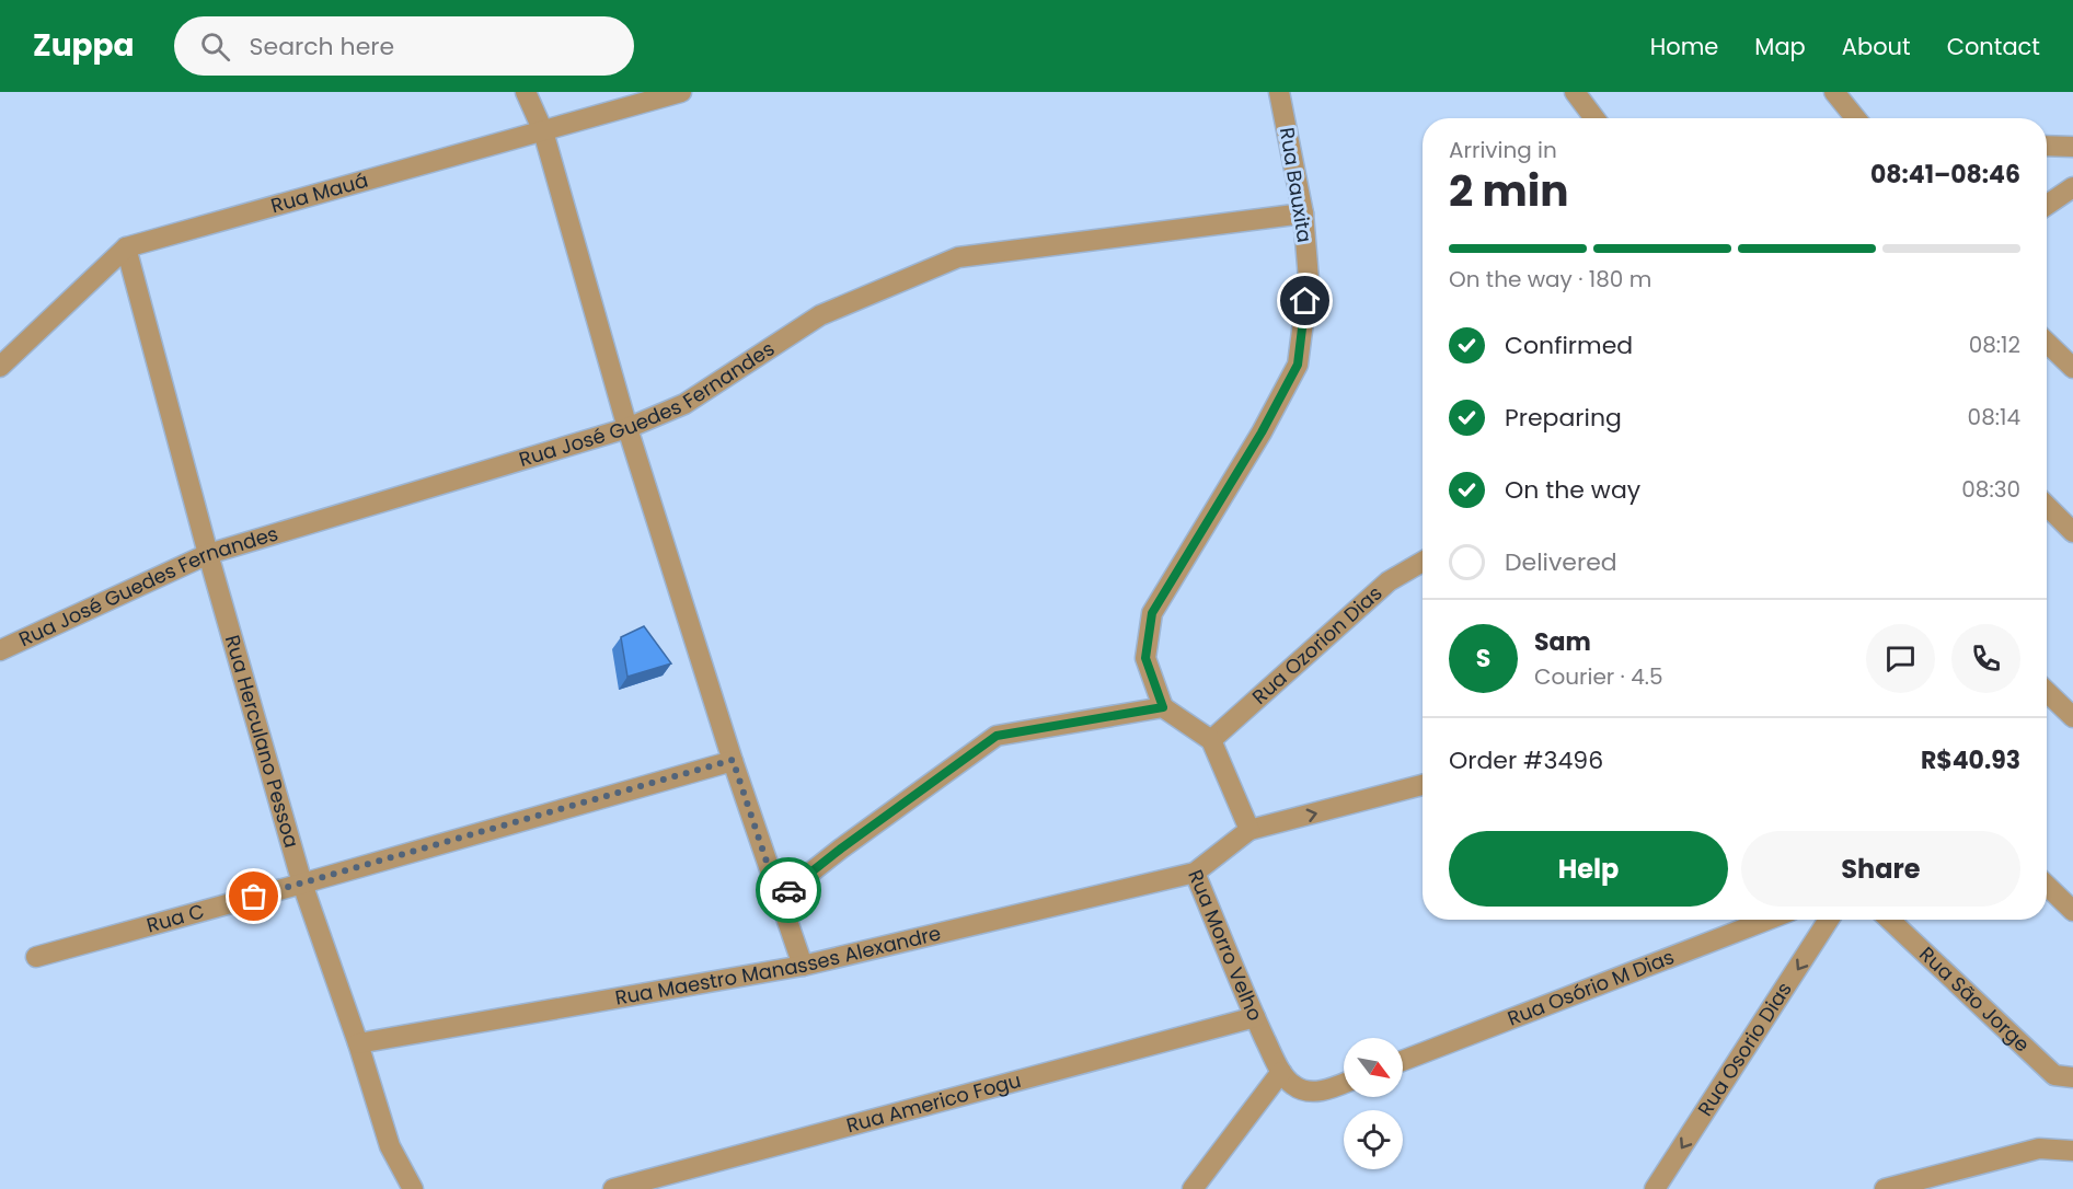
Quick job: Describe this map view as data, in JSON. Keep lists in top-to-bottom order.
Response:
{
  "streets": {
    "street": [
      "Rua Bauxita",
      "Rua Mauá",
      "Rua José Guedes Fernandes",
      "Rua Ozorion Dias",
      "Rua Herculano Pessoa",
      "Rua C",
      "Rua Morro Velho",
      "Rua Maestro Manasses Alexandre",
      "Rua Osório M Dias",
      "Rua São Jorge",
      "Rua Osorio Dias",
      "Rua Americo Fogu"
    ]
  },
  "crossings": [
    ["Rua Bauxita", "Rua José Guedes Fernandes"],
    ["Rua Mauá", "Rua Herculano Pessoa"],
    ["Rua José Guedes Fernandes", "Rua Herculano Pessoa"],
    ["Rua Herculano Pessoa", "Rua C"],
    ["Rua Herculano Pessoa", "Rua Maestro Manasses Alexandre"],
    ["Rua Morro Velho", "Rua Maestro Manasses Alexandre"],
    ["Rua Morro Velho", "Rua Americo Fogu"]
  ],
  "one_way": ["Rua Osorio Dias"],
  "north": "bottom right",
  "page": {
    "header": "Zuppa",
    "search": "Search here",
    "nav": [
      "Home",
      "Map",
      "About",
      "Contact"
    ],
    "heading": ["2 min", "Arriving in", "08:41–08:46"],
    "panel": [
      "Sam",
      "Courier · 4.5",
      "Order #3496",
      "R$40.93"
    ],
    "bar": "On the way · 180 m",
    "list": [
      ["Confirmed", "08:12"],
      ["Preparing", "08:14"],
      ["On the way", "08:30"],
      "Delivered"
    ],
    "round": "S",
    "buttons": ["Help", "Share"]
  }
}
